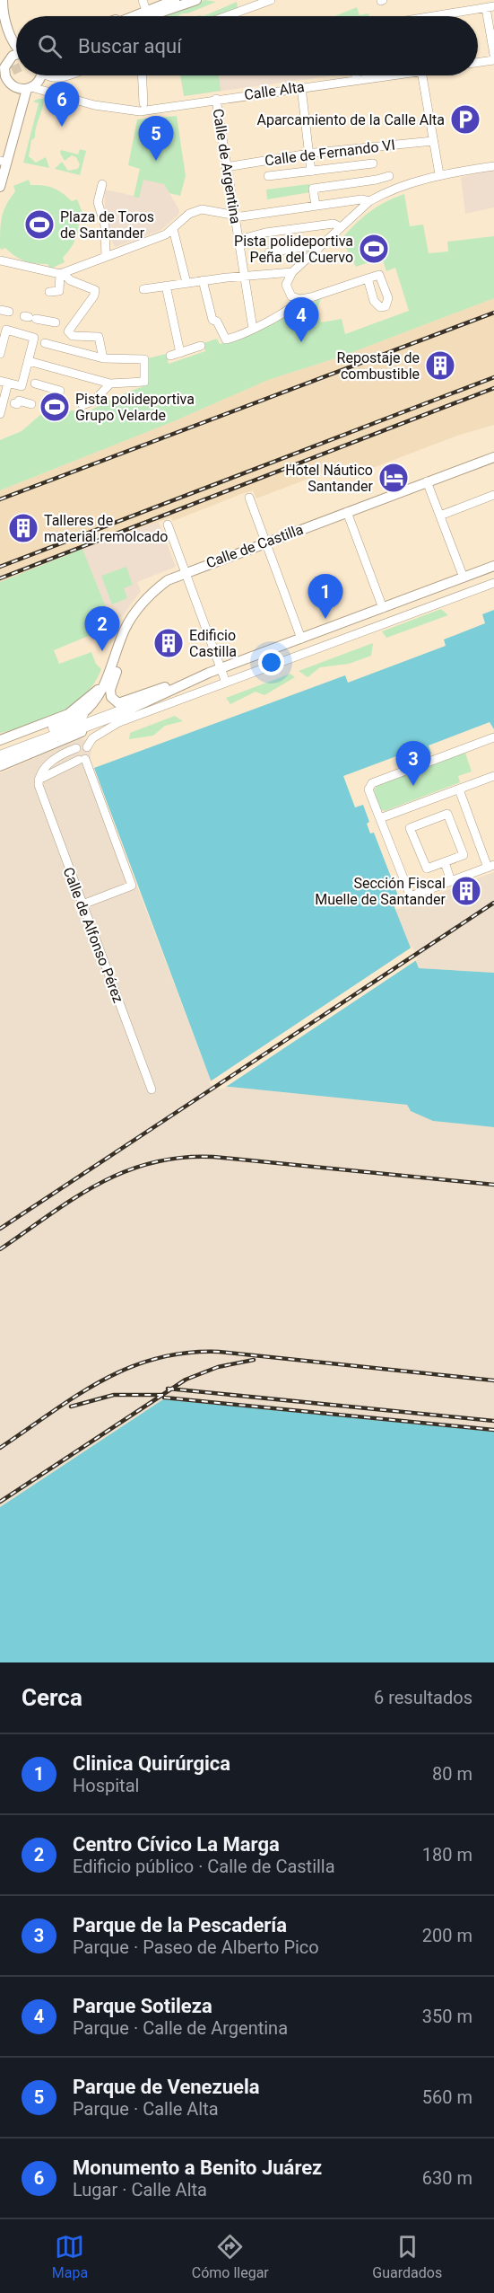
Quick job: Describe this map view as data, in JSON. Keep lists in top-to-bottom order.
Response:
{
  "streets": {
    "main road": ["Calle de Castilla"],
    "street": [
      "Calle Alta",
      "Calle de Fernando VI",
      "Calle de Argentina",
      "Calle de Alfonso Pérez"
    ]
  },
  "crossings": [
    ["Calle Alta", "Calle de Argentina"],
    ["Calle de Fernando VI", "Calle de Argentina"]
  ],
  "places": {
    "parking": ["Aparcamiento de la Calle Alta"],
    "sports": ["Plaza de Toros de Santander", "Pista polideportiva Peña del Cuervo", "Pista polideportiva Grupo Velarde"],
    "building": [
      "Repostaje de combustible",
      "Talleres de material remolcado",
      "Edificio Castilla",
      "Sección Fiscal Muelle de Santander"
    ],
    "hotel": ["Hotel Náutico Santander"]
  },
  "page": {
    "search": "Buscar aquí",
    "pins": [
      "6",
      "5",
      "4",
      "1",
      "2",
      "3"
    ],
    "heading": ["Cerca", "6 resultados"],
    "list": [
      {
        "mark": "1",
        "name": "Clinica Quirúrgica",
        "note": "Hospital",
        "value": "80 m"
      },
      {
        "mark": "2",
        "name": "Centro Cívico La Marga",
        "note": "Edificio público · Calle de Castilla",
        "value": "180 m"
      },
      {
        "mark": "3",
        "name": "Parque de la Pescadería",
        "note": "Parque · Paseo de Alberto Pico",
        "value": "200 m"
      },
      {
        "mark": "4",
        "name": "Parque Sotileza",
        "note": "Parque · Calle de Argentina",
        "value": "350 m"
      },
      {
        "mark": "5",
        "name": "Parque de Venezuela",
        "note": "Parque · Calle Alta",
        "value": "560 m"
      },
      {
        "mark": "6",
        "name": "Monumento a Benito Juárez",
        "note": "Lugar · Calle Alta",
        "value": "630 m"
      }
    ],
    "nav": ["Mapa", "Cómo llegar", "Guardados"]
  }
}
